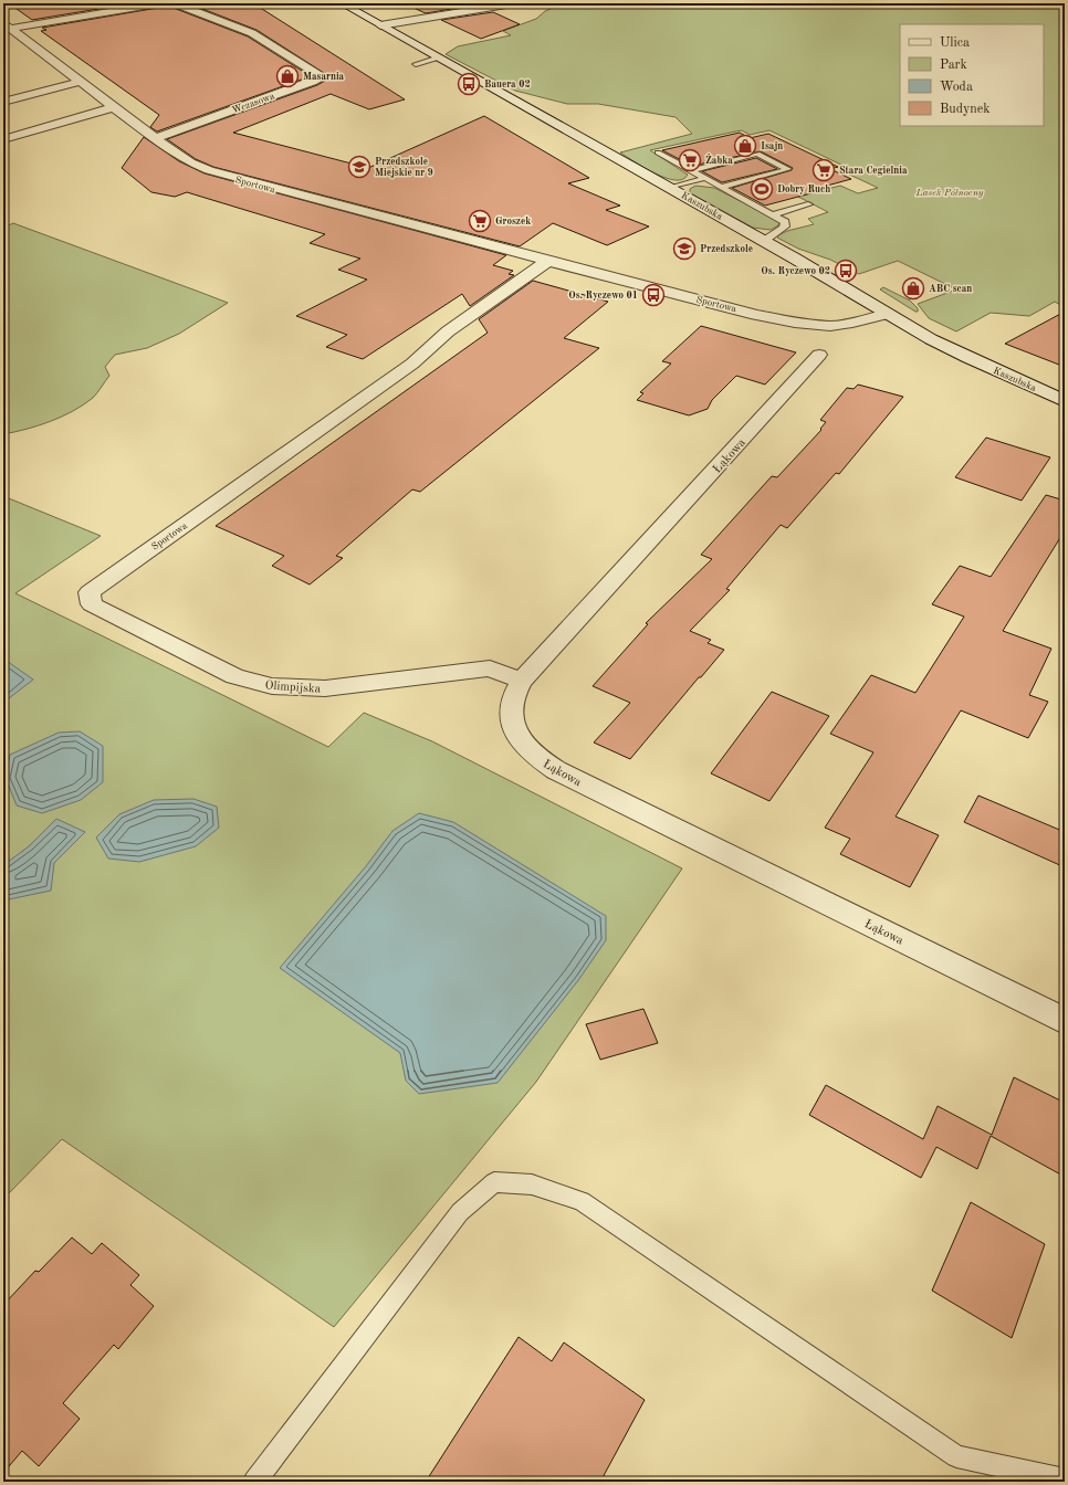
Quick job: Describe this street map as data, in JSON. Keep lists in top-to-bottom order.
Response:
{
  "streets": {
    "street": [
      "Wczasowa",
      "Sportowa",
      "Kaszubska",
      "Łąkowa",
      "Olimpijska"
    ]
  },
  "crossings": [
    ["Wczasowa", "Sportowa"],
    ["Sportowa", "Kaszubska"],
    ["Sportowa", "Olimpijska"],
    ["Łąkowa", "Olimpijska"]
  ],
  "parks": ["Lasek Północny"],
  "places": {
    "shop": ["Masarnia", "Isajn", "ABC scan"],
    "bus stop": ["Bauera 02", "Os. Ryczewo 02", "Os. Ryczewo 01"],
    "supermarket": ["Żabka", "Stara Cegielnia", "Groszek"],
    "school or university": ["Przedszkole Miejskie nr 9", "Przedszkole"],
    "sports": ["Dobry Ruch"]
  },
  "legend": [
    "Ulica",
    "Park",
    "Woda",
    "Budynek"
  ]
}
